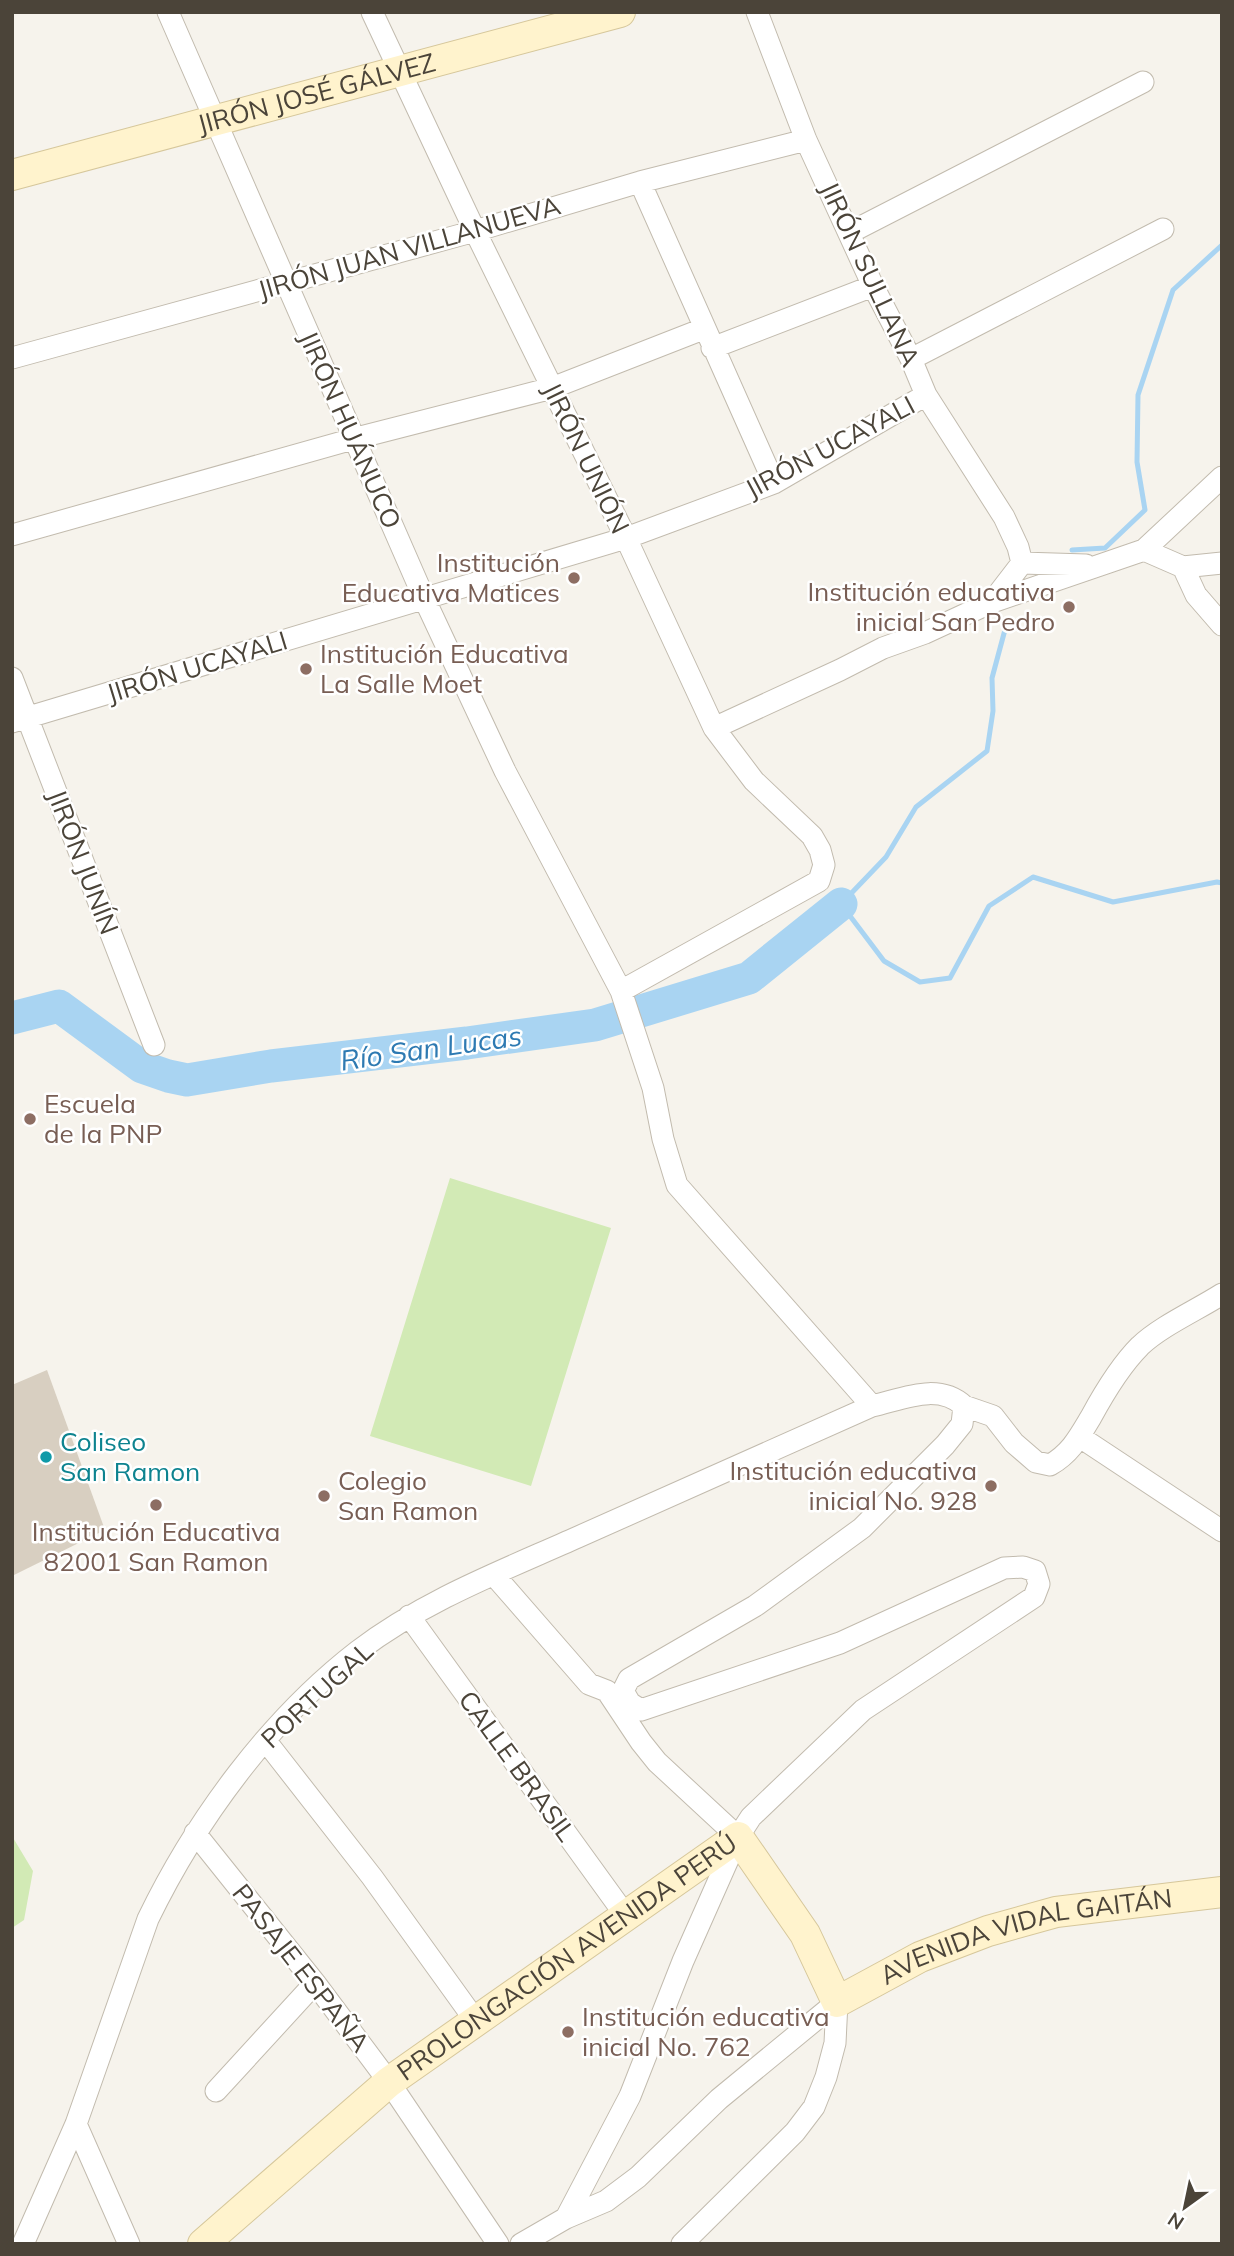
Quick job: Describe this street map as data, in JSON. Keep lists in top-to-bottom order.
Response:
{
  "streets": {
    "street": [
      "JIRÓN JOSÉ GÁLVEZ",
      "JIRÓN JUAN VILLANUEVA",
      "JIRÓN SULLANA",
      "JIRÓN HUÁNUCO",
      "JIRÓN UCAYALI",
      "JIRÓN UNIÓN",
      "JIRÓN JUNÍN",
      "PORTUGAL",
      "CALLE BRASIL",
      "AVENIDA VIDAL GAITÁN",
      "PROLONGACIÓN AVENIDA PERÚ",
      "PASAJE ESPAÑA"
    ]
  },
  "crossings": [
    ["JIRÓN JOSÉ GÁLVEZ", "JIRÓN HUÁNUCO"],
    ["JIRÓN JOSÉ GÁLVEZ", "JIRÓN UNIÓN"],
    ["JIRÓN JUAN VILLANUEVA", "JIRÓN SULLANA"],
    ["JIRÓN JUAN VILLANUEVA", "JIRÓN HUÁNUCO"],
    ["JIRÓN JUAN VILLANUEVA", "JIRÓN UNIÓN"],
    ["JIRÓN SULLANA", "JIRÓN UCAYALI"],
    ["JIRÓN HUÁNUCO", "JIRÓN UCAYALI"],
    ["JIRÓN HUÁNUCO", "JIRÓN UNIÓN"],
    ["JIRÓN HUÁNUCO", "PORTUGAL"],
    ["JIRÓN UCAYALI", "JIRÓN UNIÓN"],
    ["JIRÓN UCAYALI", "JIRÓN JUNÍN"],
    ["PORTUGAL", "CALLE BRASIL"],
    ["PORTUGAL", "PASAJE ESPAÑA"],
    ["CALLE BRASIL", "PROLONGACIÓN AVENIDA PERÚ"],
    ["PROLONGACIÓN AVENIDA PERÚ", "PASAJE ESPAÑA"]
  ],
  "water": ["Río San Lucas"],
  "places": [
    "Institución Educativa Matices",
    "Institución educativa inicial San Pedro",
    "Institución Educativa La Salle Moet",
    "Escuela de la PNP",
    "Coliseo San Ramon",
    "Institución educativa inicial No. 928",
    "Colegio San Ramon",
    "Institución Educativa 82001 San Ramon",
    "Institución educativa inicial No. 762"
  ],
  "north": "bottom left"
}
